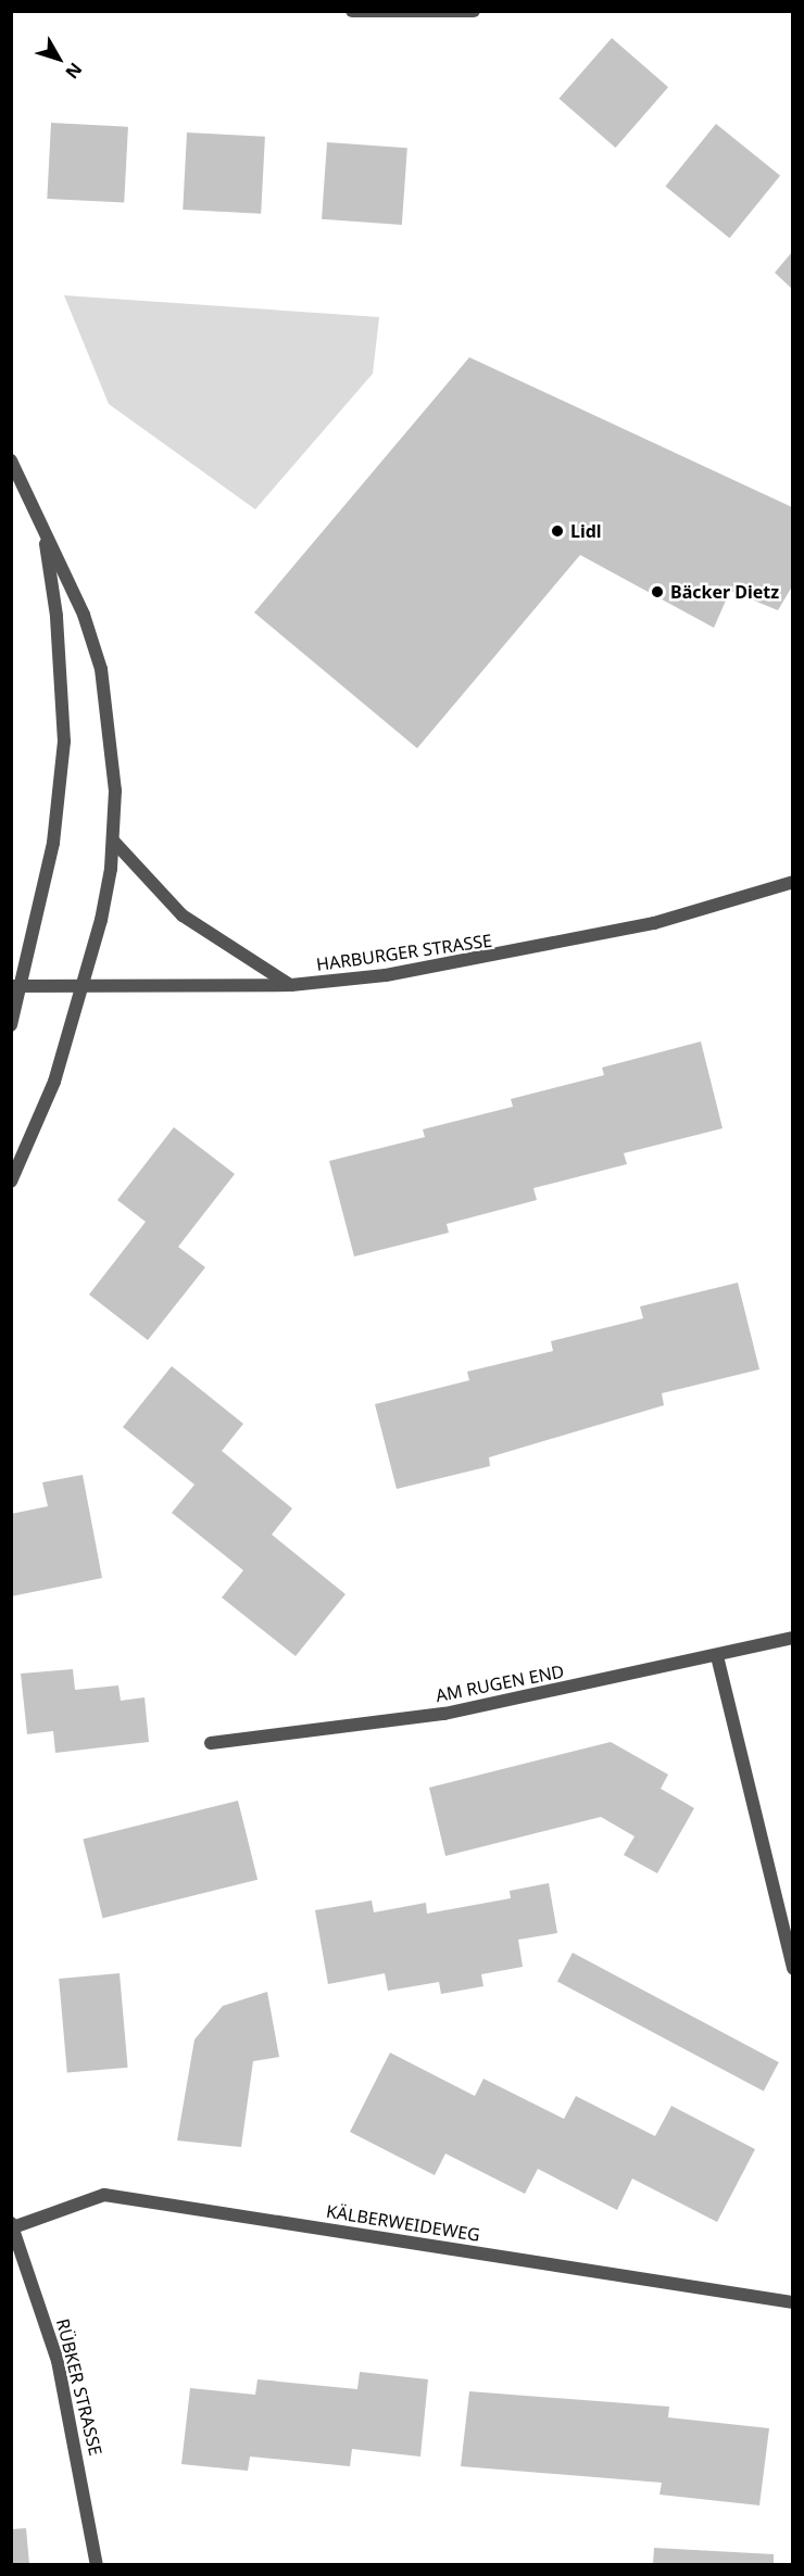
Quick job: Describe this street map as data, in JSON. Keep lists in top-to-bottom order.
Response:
{
  "streets": {
    "street": [
      "HARBURGER STRASSE",
      "AM RUGEN END",
      "KÄLBERWEIDEWEG",
      "RÜBKER STRASSE"
    ]
  },
  "crossings": [
    ["KÄLBERWEIDEWEG", "RÜBKER STRASSE"]
  ],
  "places": ["Lidl", "Bäcker Dietz"],
  "north": "bottom right"
}
